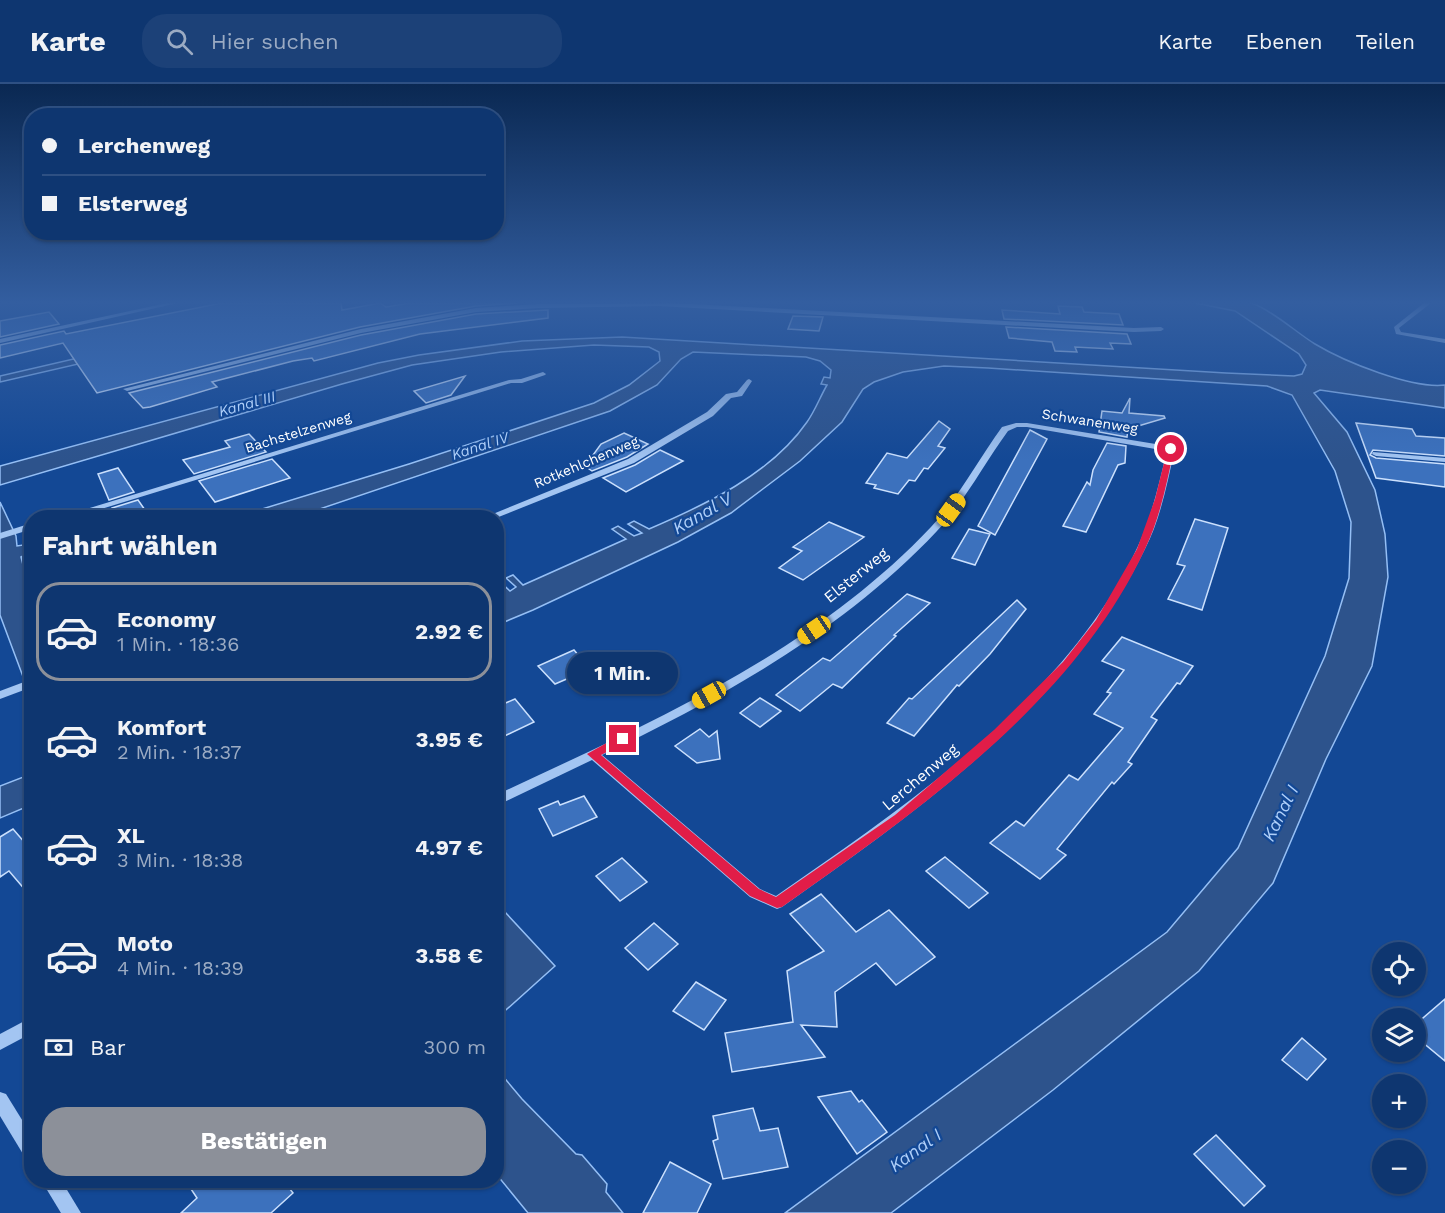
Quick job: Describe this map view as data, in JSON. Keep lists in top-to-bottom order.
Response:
{
  "streets": {
    "street": [
      "Schwanenweg",
      "Bachstelzenweg",
      "Rotkehlchenweg",
      "Elsterweg",
      "Lerchenweg"
    ]
  },
  "crossings": [
    ["Schwanenweg", "Elsterweg"],
    ["Schwanenweg", "Lerchenweg"],
    ["Elsterweg", "Lerchenweg"]
  ],
  "water": [
    "Kanal III",
    "Kanal IV",
    "Kanal V",
    "Kanal I"
  ],
  "page": {
    "header": "Karte",
    "search": "Hier suchen",
    "nav": ["Karte", "Ebenen", "Teilen"],
    "banner": ["Lerchenweg", "Elsterweg"],
    "heading": "Fahrt wählen",
    "list": [
      {
        "name": "Economy",
        "note": "1 Min. · 18:36",
        "value": "2.92 €"
      },
      {
        "name": "Komfort",
        "note": "2 Min. · 18:37",
        "value": "3.95 €"
      },
      {
        "name": "XL",
        "note": "3 Min. · 18:38",
        "value": "4.97 €"
      },
      {
        "name": "Moto",
        "note": "4 Min. · 18:39",
        "value": "3.58 €"
      }
    ],
    "bubble": "1 Min.",
    "map_buttons": ["+", "−"],
    "pay": ["Bar", "300 m"],
    "buttons": "Bestätigen"
  }
}
